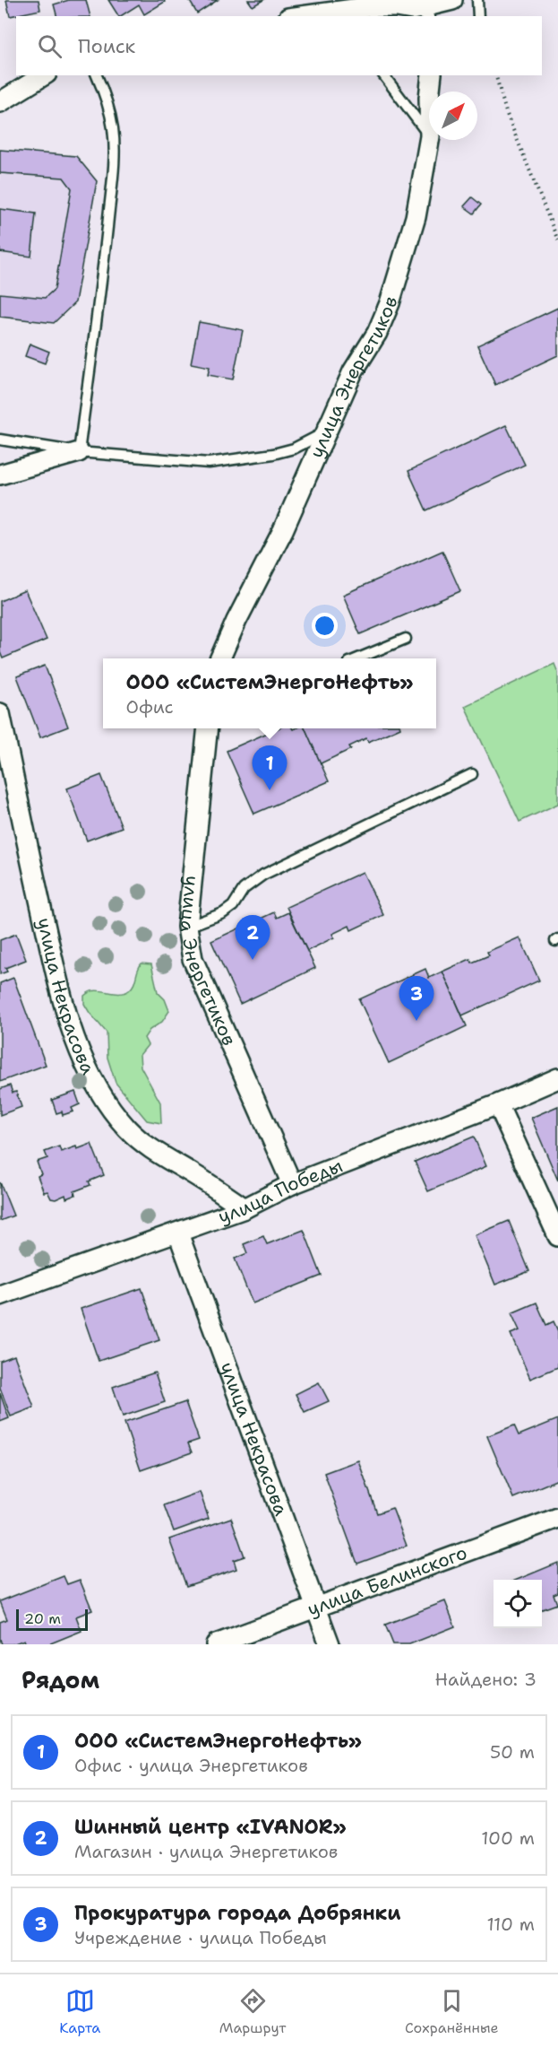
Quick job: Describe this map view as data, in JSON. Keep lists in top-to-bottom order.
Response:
{
  "streets": {
    "street": [
      "улица Энергетиков",
      "улица Некрасова",
      "улица Победы",
      "улица Белинского"
    ]
  },
  "crossings": [
    ["улица Энергетиков", "улица Победы"],
    ["улица Некрасова", "улица Победы"],
    ["улица Некрасова", "улица Белинского"]
  ],
  "scale_bar": "20 m",
  "north": "top right",
  "page": {
    "search": "Поиск",
    "popup": ["ООО «СистемЭнергоНефть»", "Офис"],
    "pins": ["1", "2", "3"],
    "scale": "20 m",
    "heading": ["Рядом", "Найдено: 3"],
    "list": [
      {
        "mark": "1",
        "name": "ООО «СистемЭнергоНефть»",
        "note": "Офис · улица Энергетиков",
        "value": "50 m"
      },
      {
        "mark": "2",
        "name": "Шинный центр «IVANOR»",
        "note": "Магазин · улица Энергетиков",
        "value": "100 m"
      },
      {
        "mark": "3",
        "name": "Прокуратура города Добрянки",
        "note": "Учреждение · улица Победы",
        "value": "110 m"
      }
    ],
    "nav": ["Карта", "Маршрут", "Сохранённые"]
  }
}
